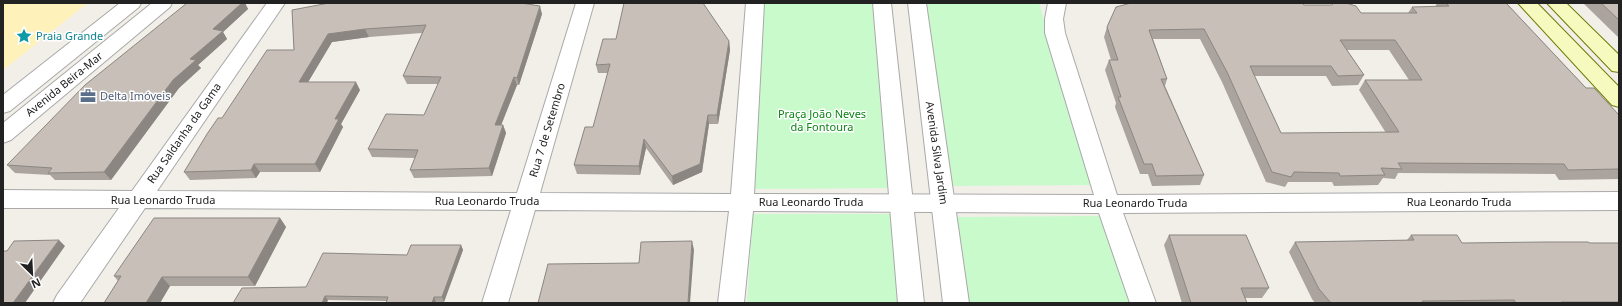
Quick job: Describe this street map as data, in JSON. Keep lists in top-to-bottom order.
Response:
{
  "streets": {
    "street": [
      "Avenida Beira-Mar",
      "Rua 7 de Setembro",
      "Rua Saldanha da Gama",
      "Avenida Silva Jardim",
      "Rua Leonardo Truda"
    ]
  },
  "crossings": [
    ["Rua 7 de Setembro", "Rua Leonardo Truda"],
    ["Rua Saldanha da Gama", "Rua Leonardo Truda"],
    ["Avenida Silva Jardim", "Rua Leonardo Truda"]
  ],
  "parks": ["Praça João Neves da Fontoura"],
  "places": {
    "place": ["Praia Grande"],
    "office": ["Delta Imóveis"]
  },
  "north": "bottom right"
}
